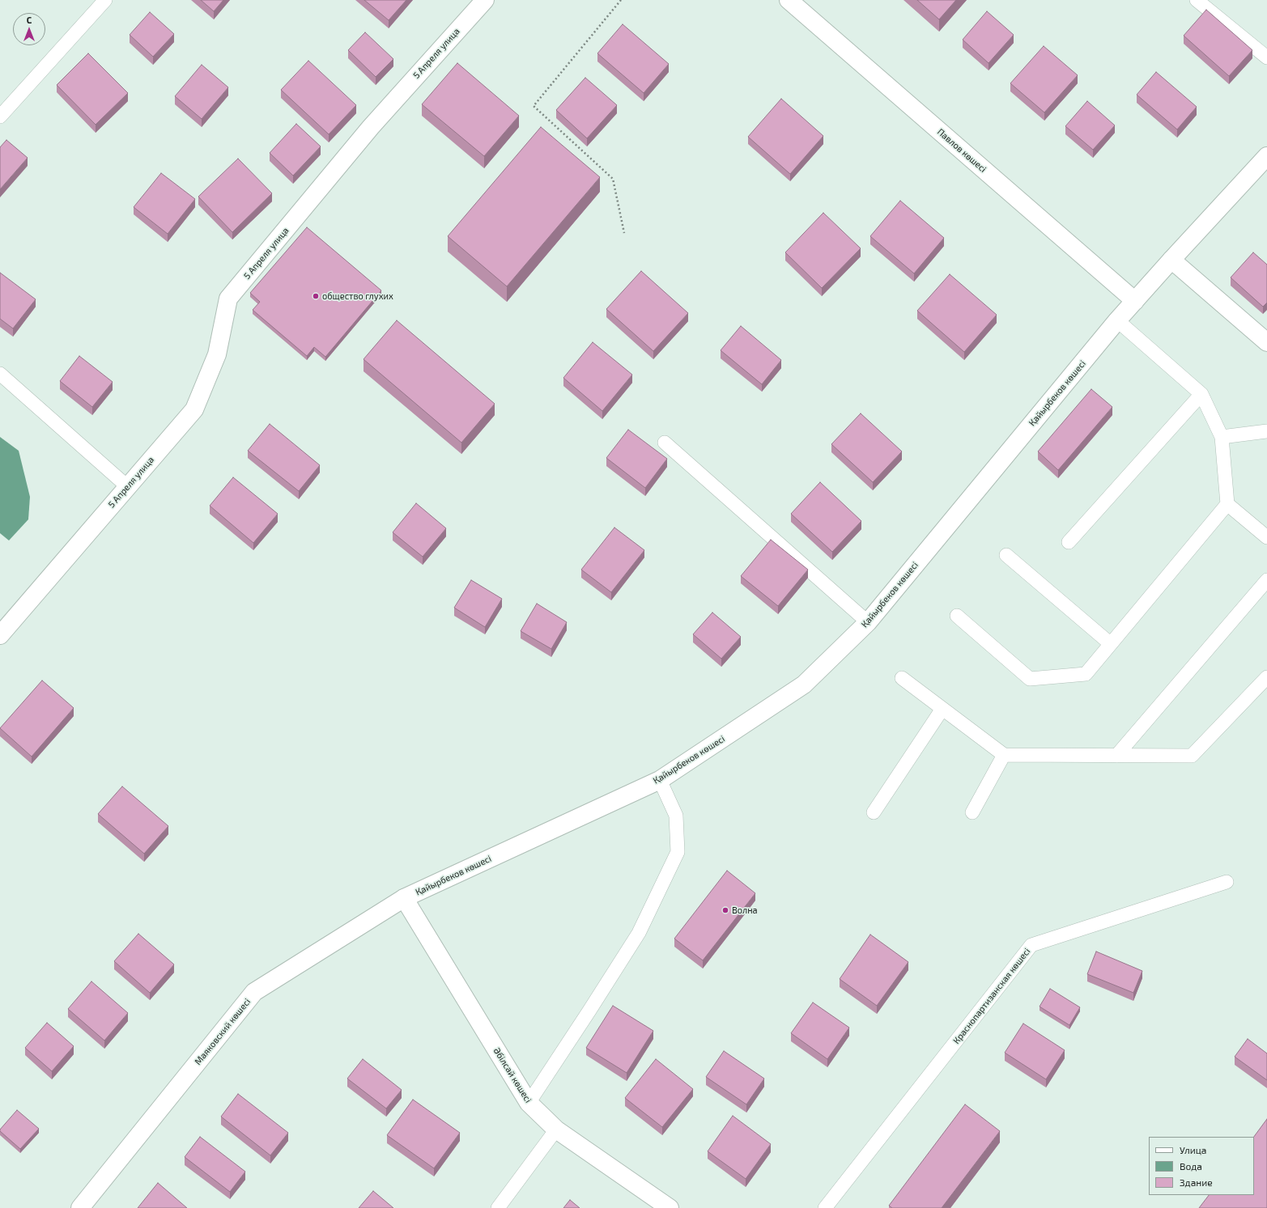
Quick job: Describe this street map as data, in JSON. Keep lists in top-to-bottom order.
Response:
{
  "streets": {
    "street": [
      "5 Апреля улица",
      "Павлов көшесі",
      "Қайырбеков көшесі",
      "Маяковский көшесі",
      "Әбілсай көшесі"
    ],
    "lane": ["Краснопартизанская көшесі"]
  },
  "crossings": [
    ["Павлов көшесі", "Қайырбеков көшесі"],
    ["Қайырбеков көшесі", "Маяковский көшесі"],
    ["Қайырбеков көшесі", "Әбілсай көшесі"],
    ["Маяковский көшесі", "Әбілсай көшесі"]
  ],
  "places": ["общество глухих", "Волна"],
  "legend": ["Улица", "Вода", "Здание"],
  "north": "top"
}
